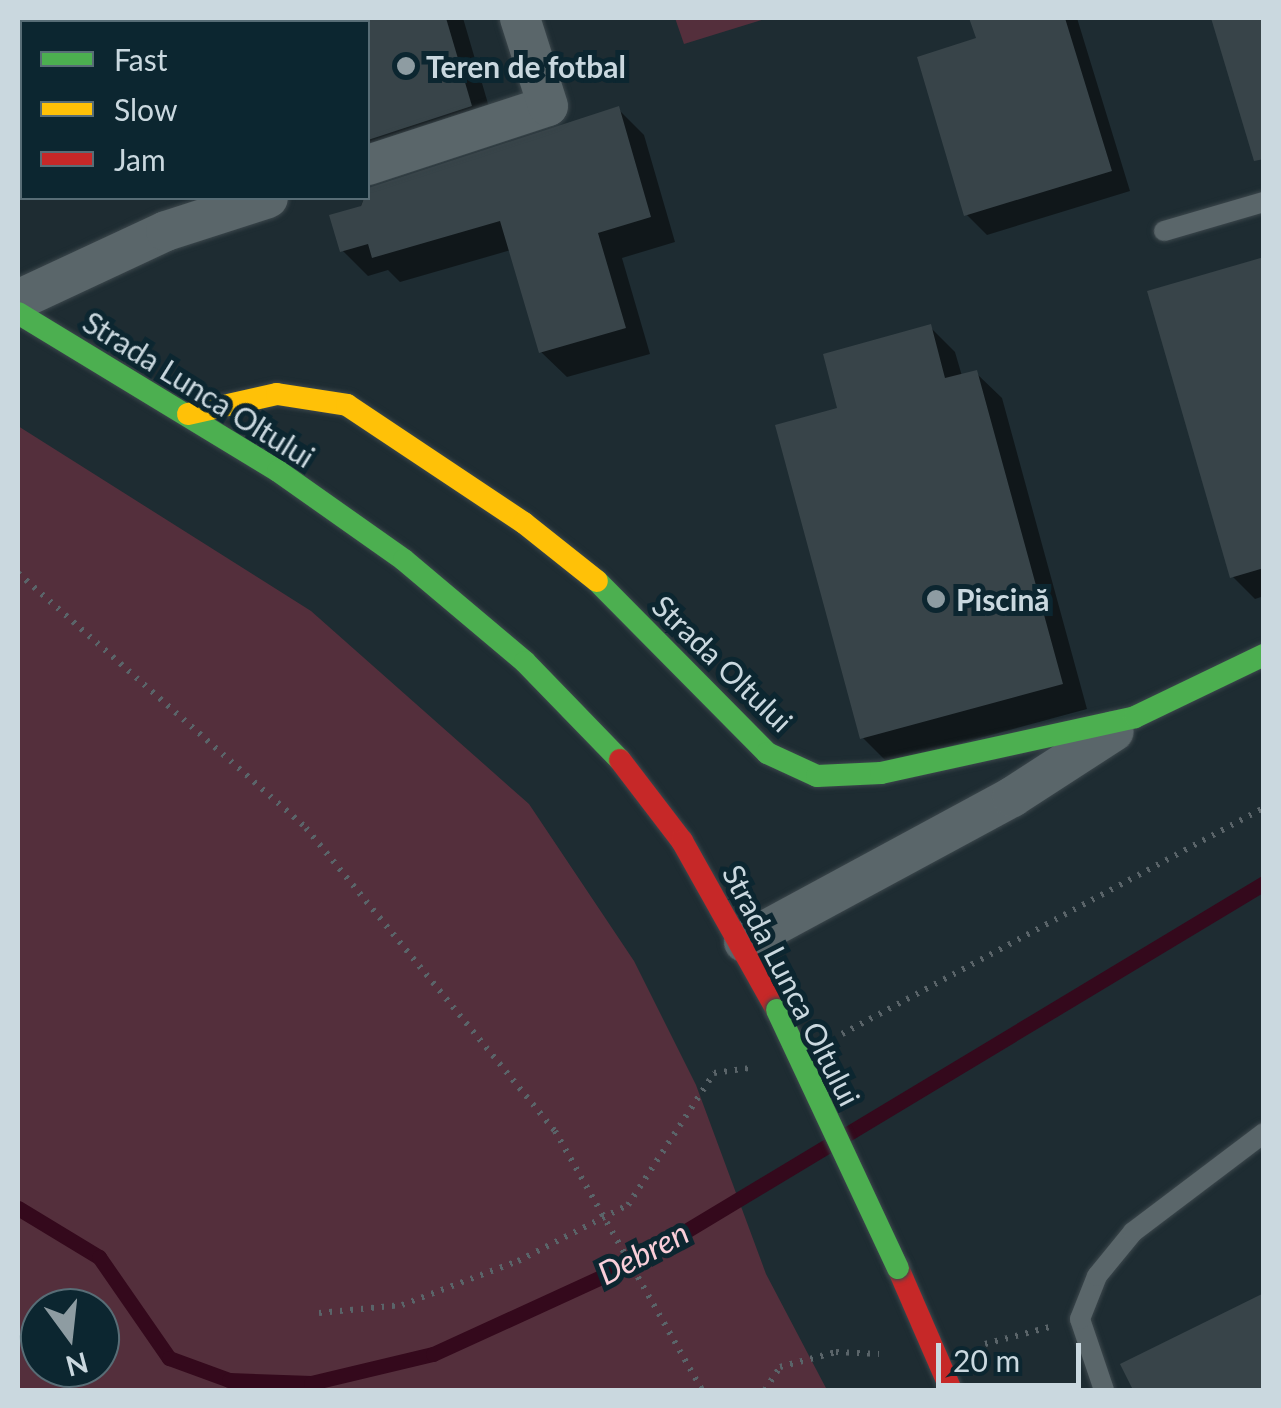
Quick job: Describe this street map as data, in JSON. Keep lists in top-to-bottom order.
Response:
{
  "streets": {
    "main road": ["Strada Lunca Oltului", "Strada Oltului"]
  },
  "crossings": [
    ["Strada Lunca Oltului", "Strada Oltului"]
  ],
  "water": ["Debren"],
  "places": ["Teren de fotbal", "Piscină"],
  "legend": ["Fast", "Slow", "Jam"],
  "scale_bar": "20 m",
  "north": "bottom"
}
